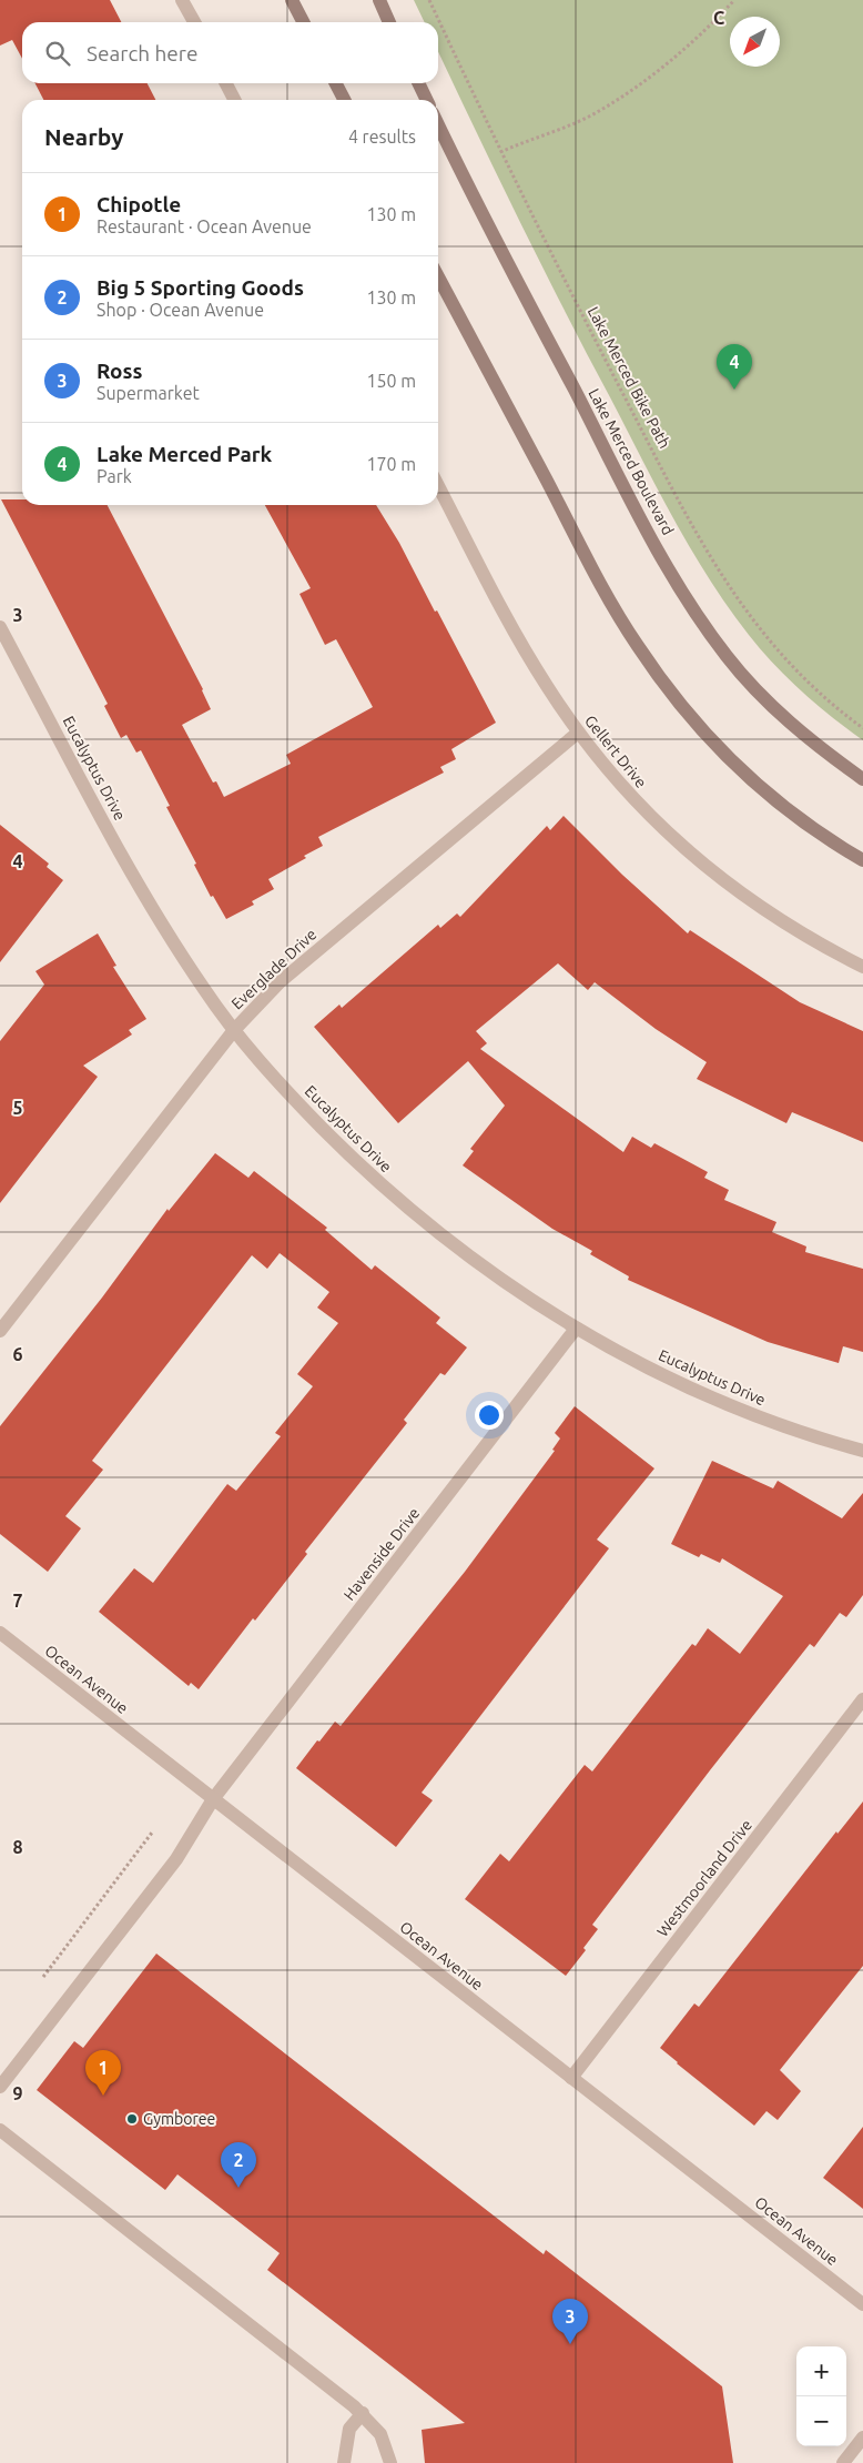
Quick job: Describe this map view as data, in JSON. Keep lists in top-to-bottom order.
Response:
{
  "streets": {
    "main road": ["Lake Merced Boulevard"],
    "street": [
      "Gellert Drive",
      "Eucalyptus Drive",
      "Everglade Drive",
      "Havenside Drive",
      "Ocean Avenue",
      "Westmoorland Drive"
    ],
    "path": ["Lake Merced Bike Path"]
  },
  "crossings": [
    ["Gellert Drive", "Everglade Drive"],
    ["Eucalyptus Drive", "Everglade Drive"],
    ["Eucalyptus Drive", "Havenside Drive"],
    ["Havenside Drive", "Ocean Avenue"],
    ["Ocean Avenue", "Westmoorland Drive"]
  ],
  "places": ["Gymboree"],
  "north": "bottom left",
  "page": {
    "search": "Search here",
    "heading": ["Nearby", "4 results"],
    "list": [
      {
        "mark": "1",
        "name": "Chipotle",
        "note": "Restaurant · Ocean Avenue",
        "value": "130 m"
      },
      {
        "mark": "2",
        "name": "Big 5 Sporting Goods",
        "note": "Shop · Ocean Avenue",
        "value": "130 m"
      },
      {
        "mark": "3",
        "name": "Ross",
        "note": "Supermarket",
        "value": "150 m"
      },
      {
        "mark": "4",
        "name": "Lake Merced Park",
        "note": "Park",
        "value": "170 m"
      }
    ],
    "pins": [
      "4",
      "1",
      "2",
      "3"
    ],
    "map_buttons": ["+", "−"]
  },
  "grid": {
    "columns": ["C"],
    "rows": [
      "3",
      "4",
      "5",
      "6",
      "7",
      "8",
      "9"
    ]
  }
}
